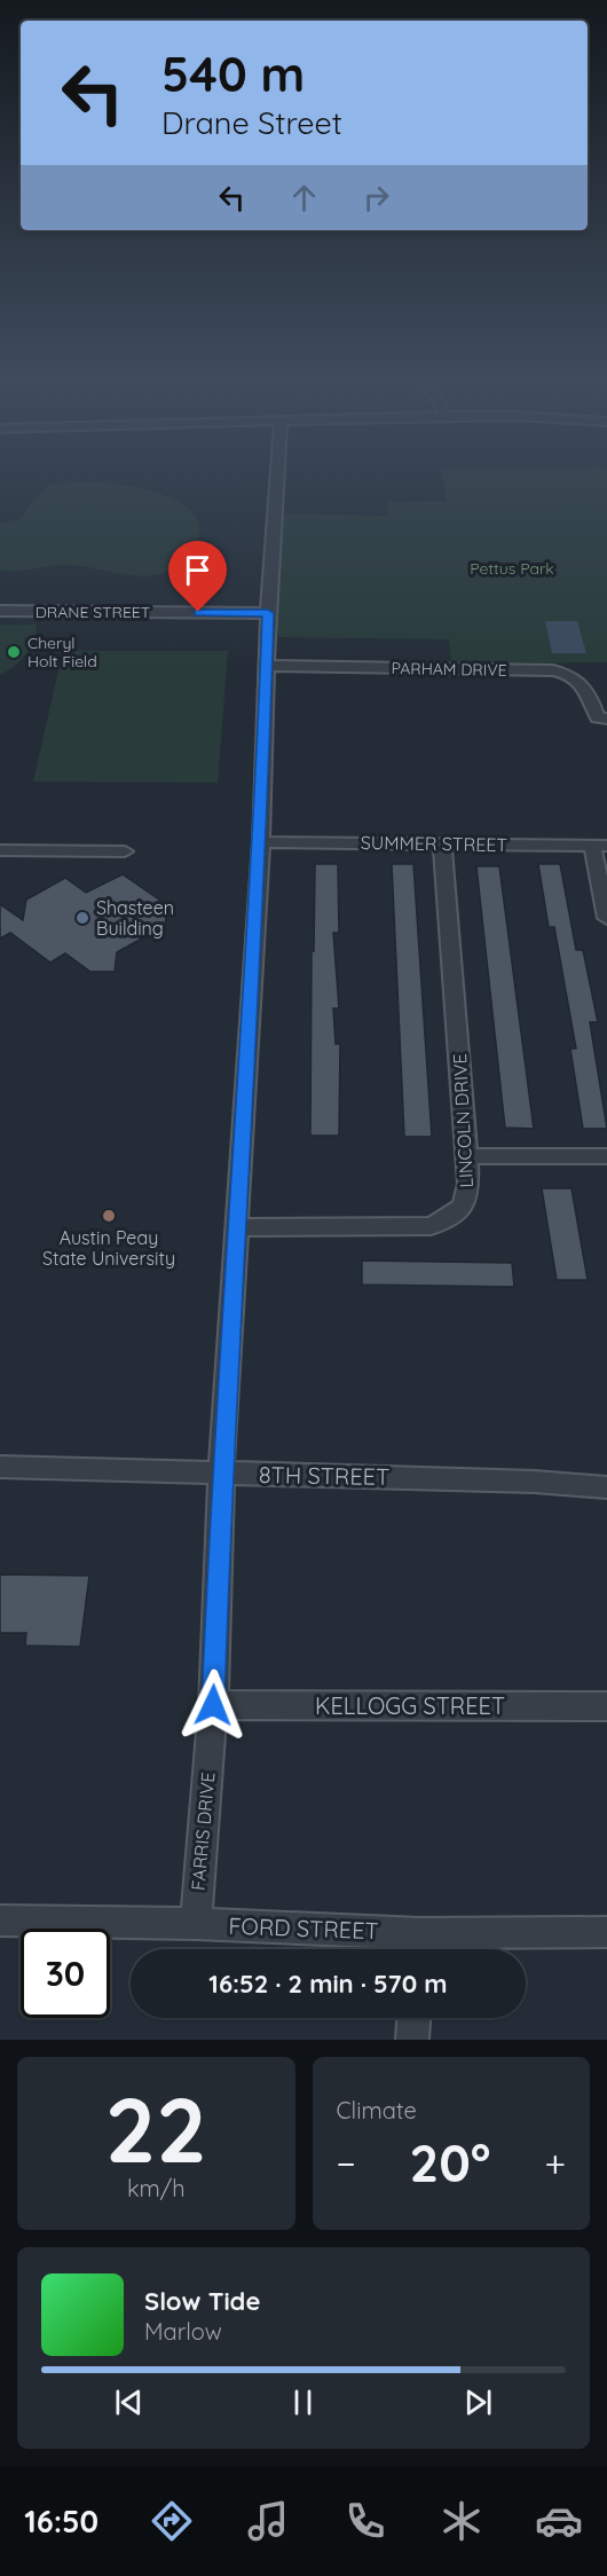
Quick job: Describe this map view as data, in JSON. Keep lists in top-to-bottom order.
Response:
{
  "streets": {
    "street": [
      "DRANE STREET",
      "PARHAM DRIVE",
      "SUMMER STREET",
      "LINCOLN DRIVE",
      "8TH STREET",
      "KELLOGG STREET",
      "FARRIS DRIVE",
      "FORD STREET"
    ]
  },
  "crossings": [
    ["DRANE STREET", "FARRIS DRIVE"],
    ["PARHAM DRIVE", "FARRIS DRIVE"],
    ["SUMMER STREET", "LINCOLN DRIVE"],
    ["SUMMER STREET", "FARRIS DRIVE"],
    ["LINCOLN DRIVE", "FARRIS DRIVE"],
    ["8TH STREET", "FARRIS DRIVE"],
    ["KELLOGG STREET", "FARRIS DRIVE"],
    ["FARRIS DRIVE", "FORD STREET"]
  ],
  "parks": ["Pettus Park"],
  "places": ["Cheryl Holt Field", "Shasteen Building", "Austin Peay State University"],
  "page": {
    "turn": ["540 m", "Drane Street"],
    "limit": "30",
    "trip": "16:52 · 2 min · 570 m",
    "tile": [
      ["22", "km/h"],
      "Climate"
    ],
    "heat": ["−", "20°", "+"],
    "song": ["Slow Tide", "Marlow"],
    "tabs": "16:50"
  }
}
